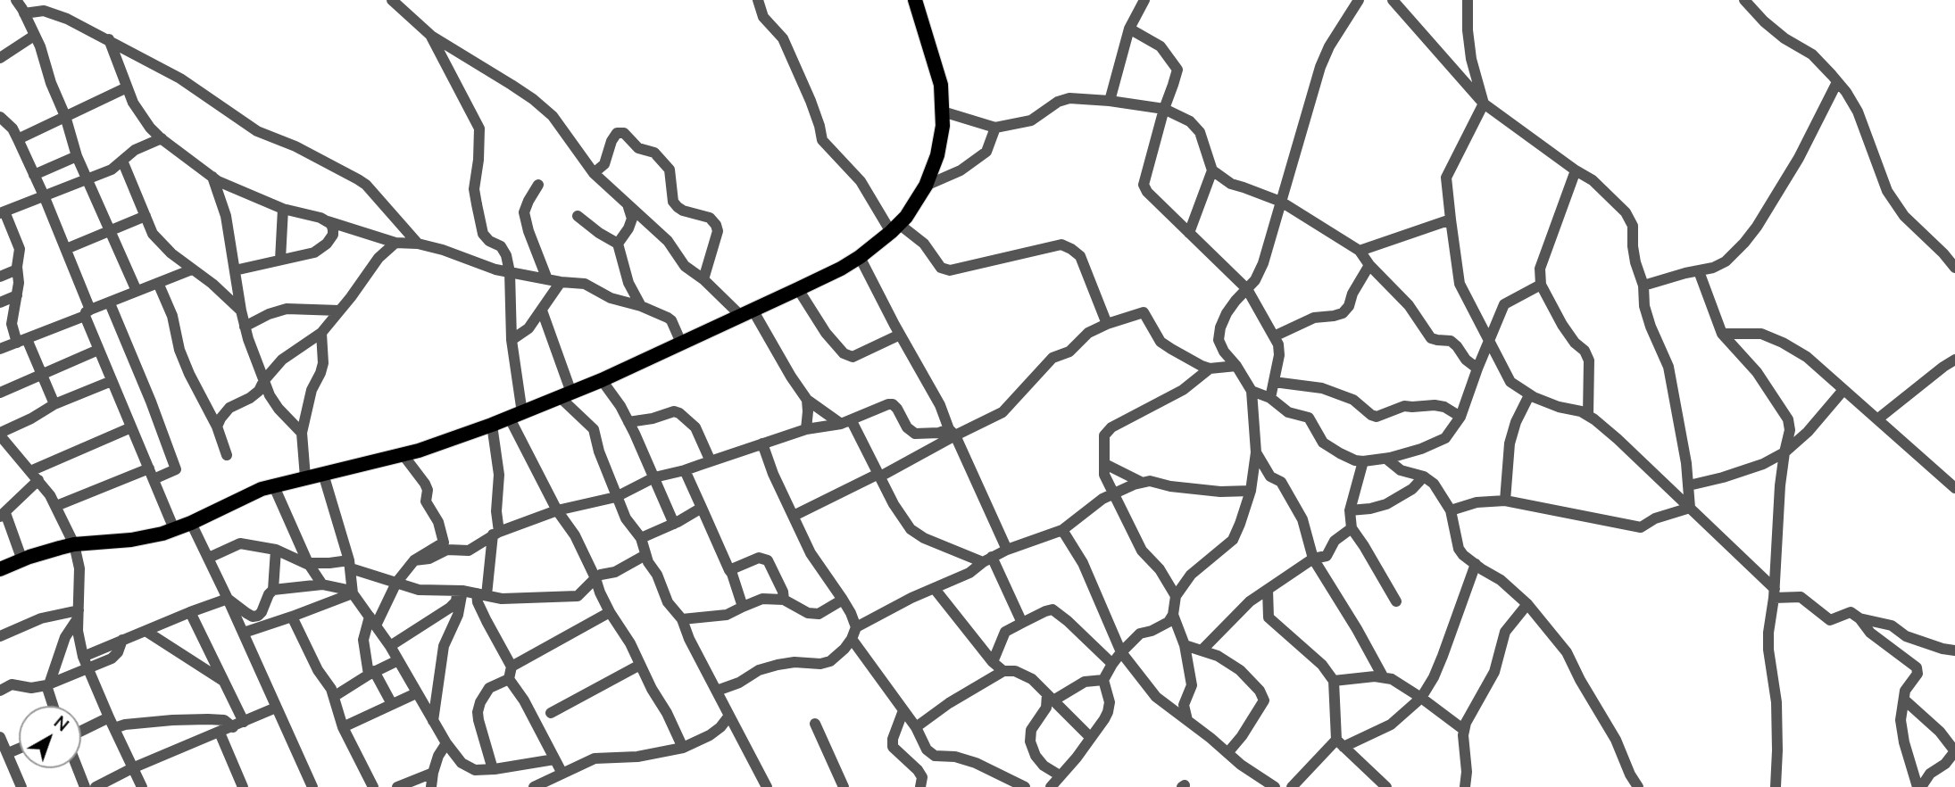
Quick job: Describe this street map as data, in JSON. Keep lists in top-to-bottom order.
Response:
{
  "north": "top right"
}
